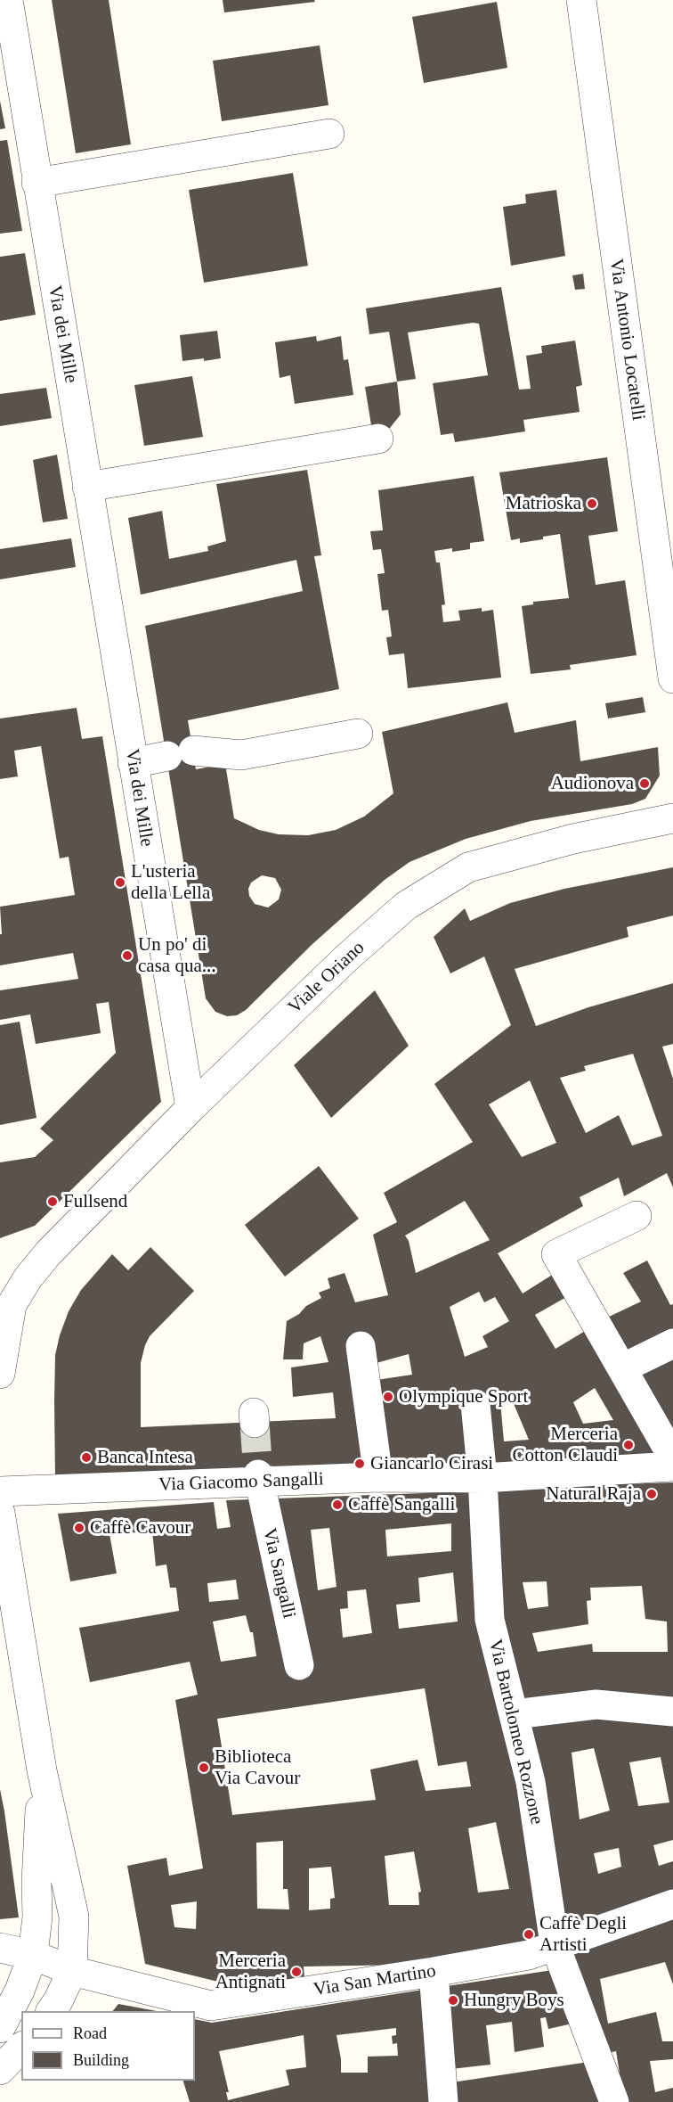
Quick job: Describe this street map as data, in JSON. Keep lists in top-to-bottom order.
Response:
{
  "streets": {
    "street": [
      "Via dei Mille",
      "Via Antonio Locatelli",
      "Viale Oriano",
      "Via Giacomo Sangalli",
      "Via Sangalli",
      "Via Bartolomeo Rozzone",
      "Via San Martino"
    ]
  },
  "crossings": [
    ["Via dei Mille", "Viale Oriano"],
    ["Via Giacomo Sangalli", "Via Sangalli"],
    ["Via Giacomo Sangalli", "Via Bartolomeo Rozzone"],
    ["Via Bartolomeo Rozzone", "Via San Martino"]
  ],
  "places": [
    "Matrioska",
    "Audionova",
    "L'usteria della Lella",
    "Un po' di casa qua...",
    "Fullsend",
    "Olympique Sport",
    "Merceria Cotton Claudi",
    "Banca Intesa",
    "Giancarlo Cirasi",
    "Natural Raja",
    "Caffè Sangalli",
    "Caffè Cavour",
    "Biblioteca Via Cavour",
    "Caffè Degli Artisti",
    "Merceria Antignati",
    "Hungry Boys"
  ],
  "legend": ["Road", "Building"]
}
